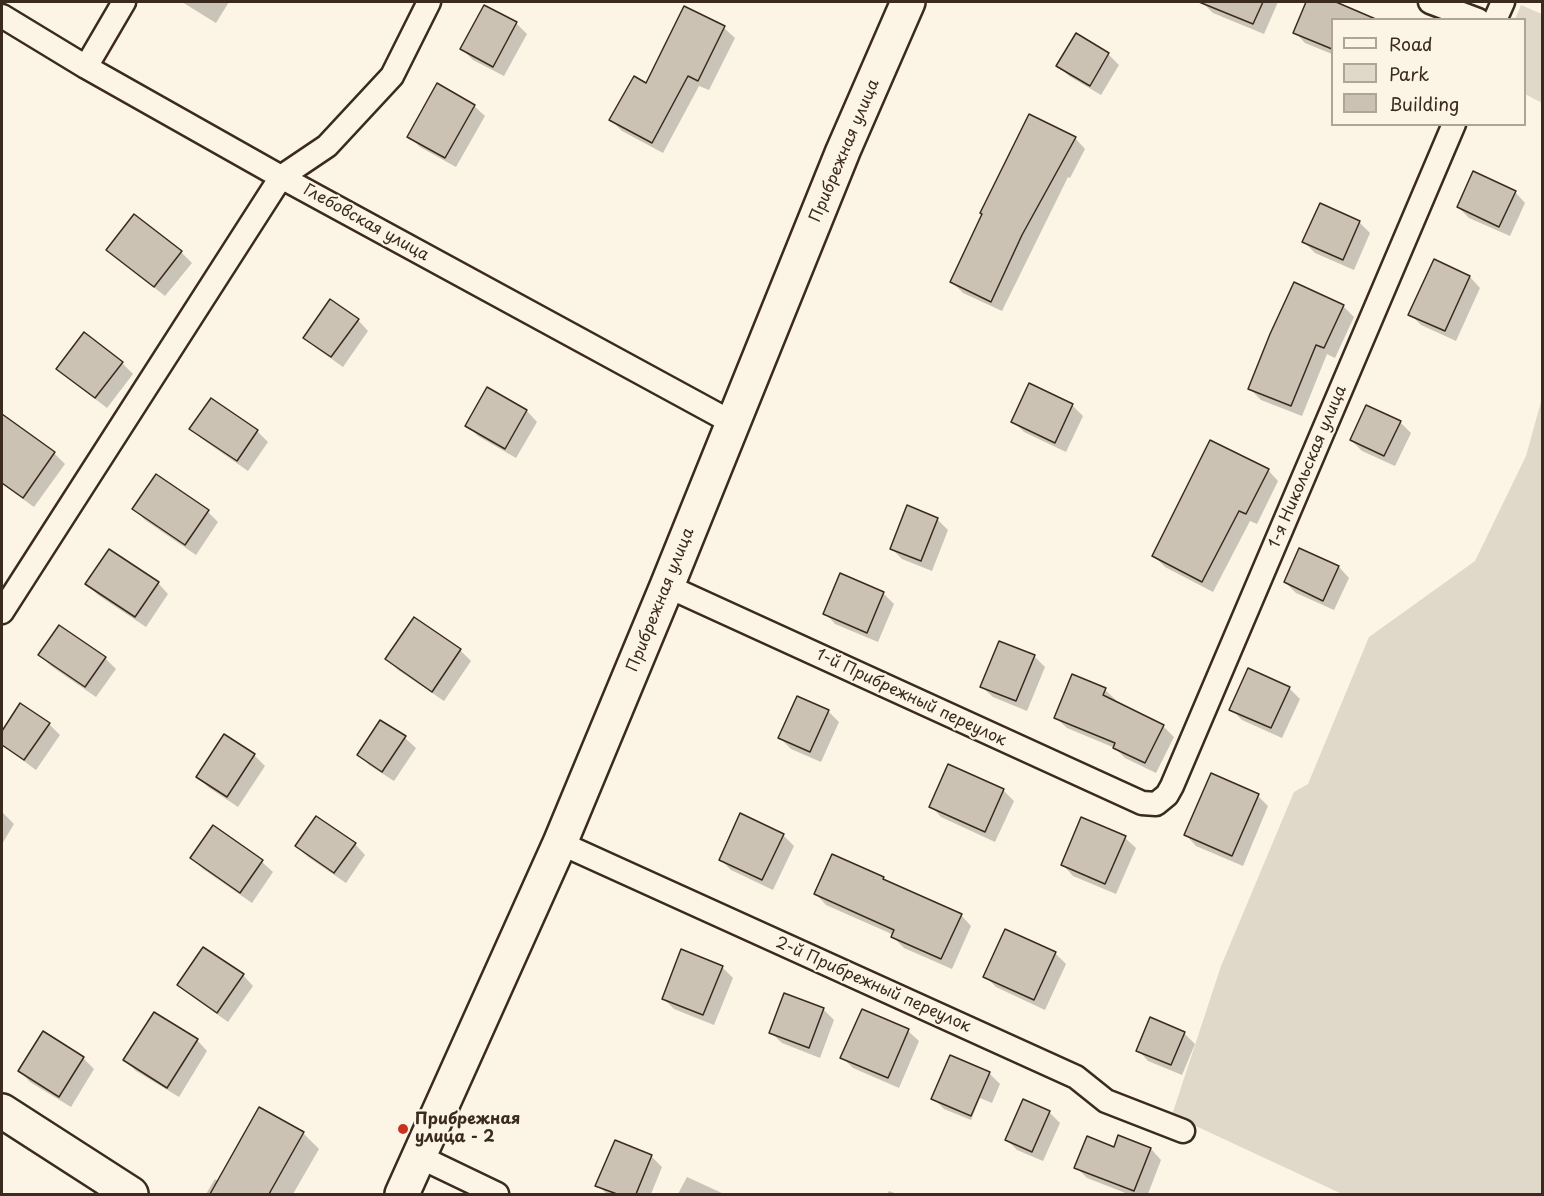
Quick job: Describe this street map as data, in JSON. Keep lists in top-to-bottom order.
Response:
{
  "streets": {
    "street": [
      "Прибрежная улица",
      "Глебовская улица",
      "1-я Никольская улица",
      "1-й Прибрежный переулок",
      "2-й Прибрежный переулок"
    ]
  },
  "crossings": [
    ["Прибрежная улица", "Глебовская улица"],
    ["Прибрежная улица", "1-й Прибрежный переулок"],
    ["Прибрежная улица", "2-й Прибрежный переулок"],
    ["1-я Никольская улица", "1-й Прибрежный переулок"]
  ],
  "places": ["Прибрежная улица - 2"],
  "legend": ["Road", "Park", "Building"]
}
